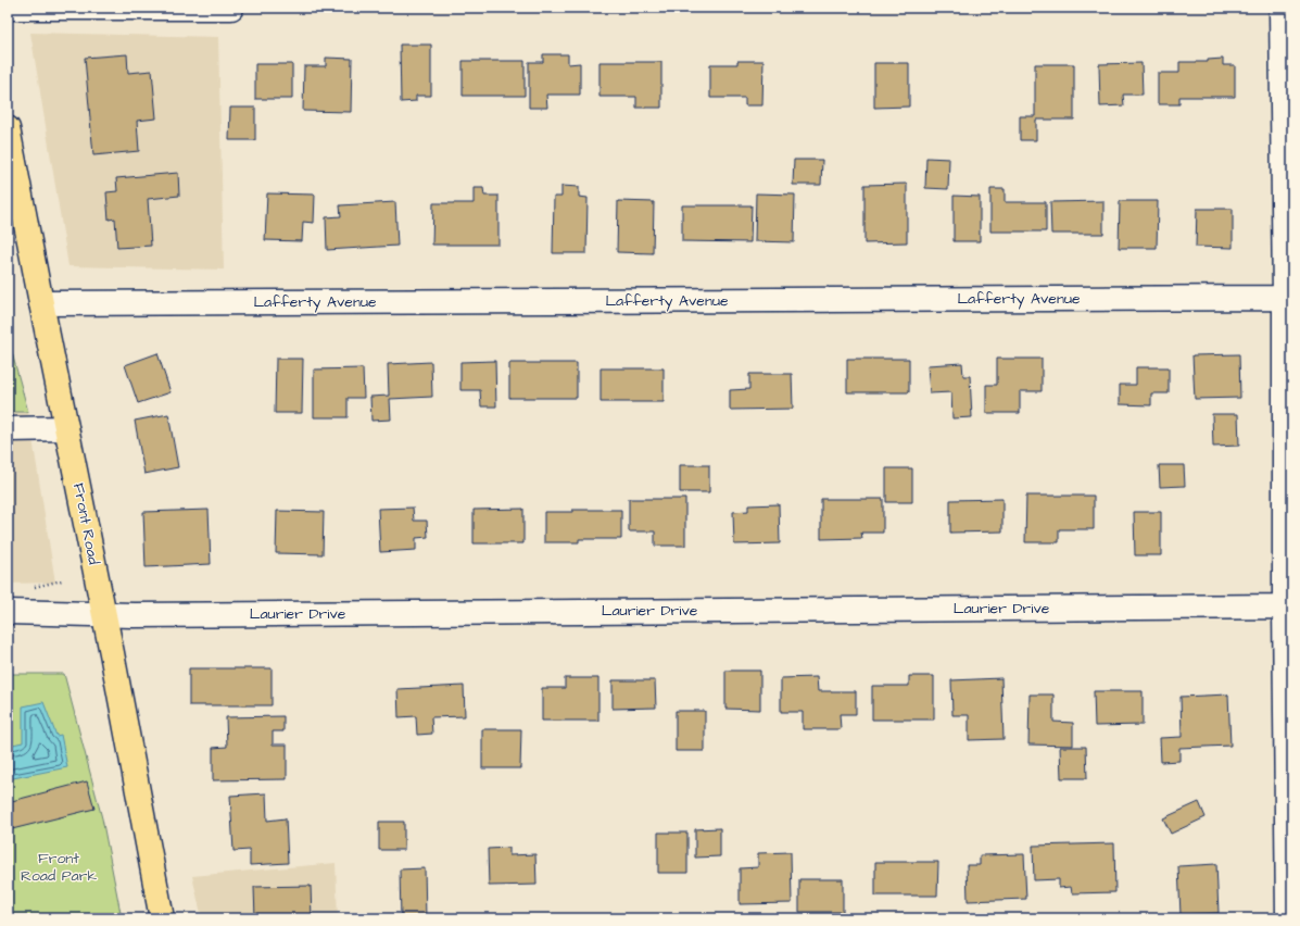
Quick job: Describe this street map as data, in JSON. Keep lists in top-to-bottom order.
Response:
{
  "streets": {
    "main road": ["Front Road"],
    "street": ["Lafferty Avenue", "Laurier Drive"]
  },
  "crossings": [
    ["Lafferty Avenue", "Front Road"],
    ["Front Road", "Laurier Drive"]
  ],
  "parks": ["Front Road Park"]
}
